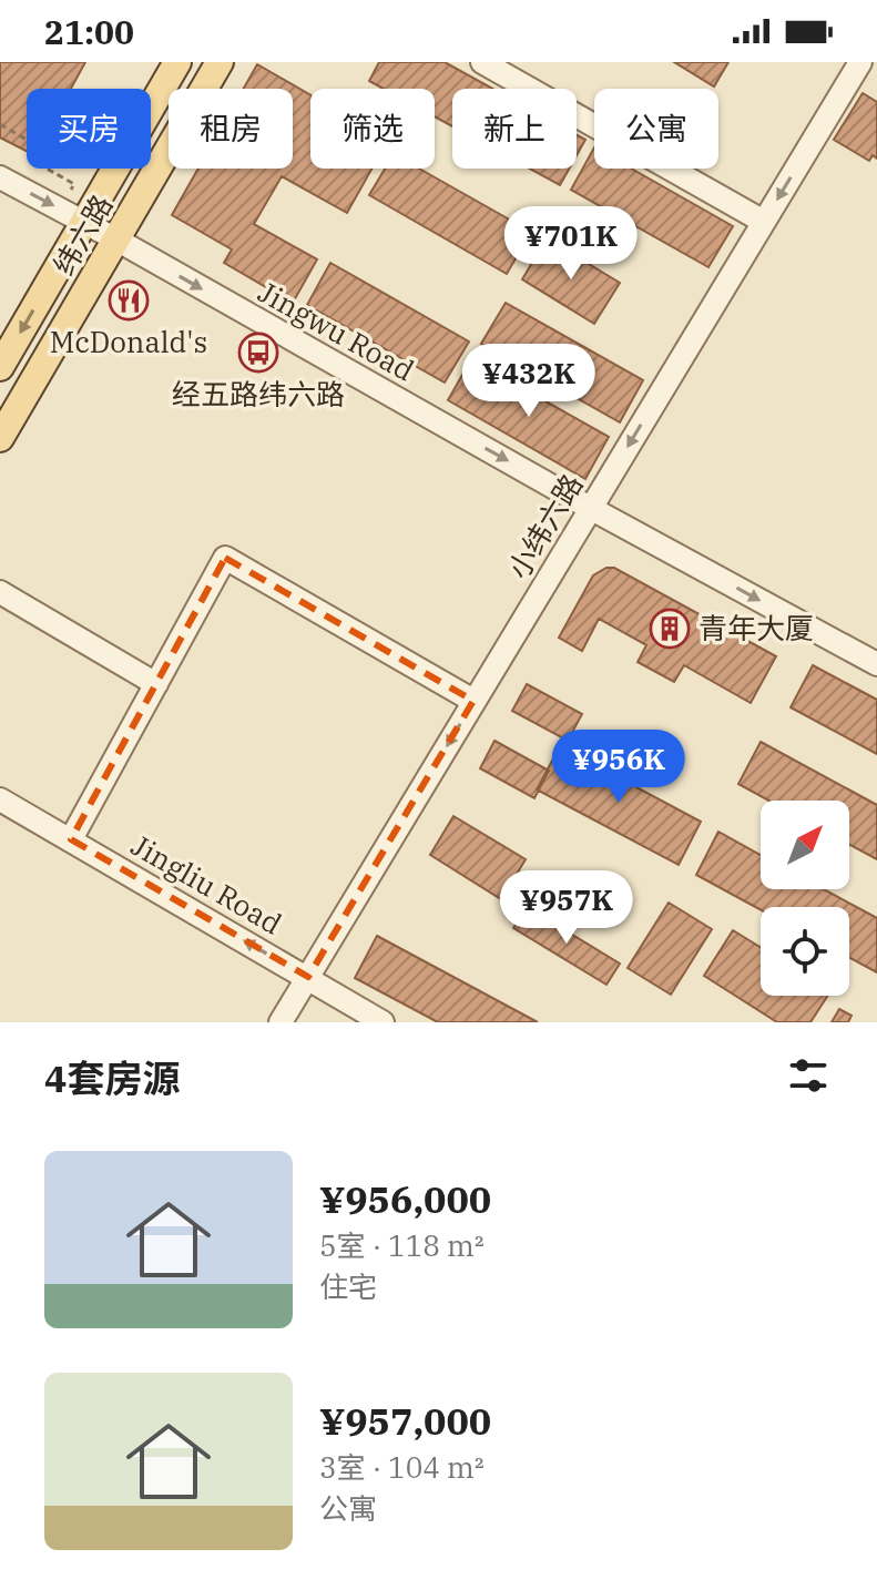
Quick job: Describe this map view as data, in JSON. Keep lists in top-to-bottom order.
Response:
{
  "streets": {
    "main road": ["纬六路"],
    "street": ["Jingwu Road", "小纬六路", "Jingliu Road"]
  },
  "crossings": [
    ["纬六路", "Jingwu Road"],
    ["Jingwu Road", "小纬六路"],
    ["小纬六路", "Jingliu Road"]
  ],
  "one_way": ["Jingwu Road", "小纬六路", "Jingliu Road"],
  "places": {
    "restaurant": ["McDonald's"],
    "bus stop": ["经五路纬六路"],
    "building": ["青年大厦"]
  },
  "north": "top right",
  "page": {
    "status": "21:00",
    "chip": [
      "买房",
      "租房",
      "筛选",
      "新上",
      "公寓"
    ],
    "price": [
      "¥701K",
      "¥432K",
      "¥956K",
      "¥957K"
    ],
    "heading": "4套房源",
    "list": [
      {
        "name": "¥956,000",
        "note": "5室 · 118 m² · 住宅"
      },
      {
        "name": "¥957,000",
        "note": "3室 · 104 m² · 公寓"
      }
    ]
  }
}
